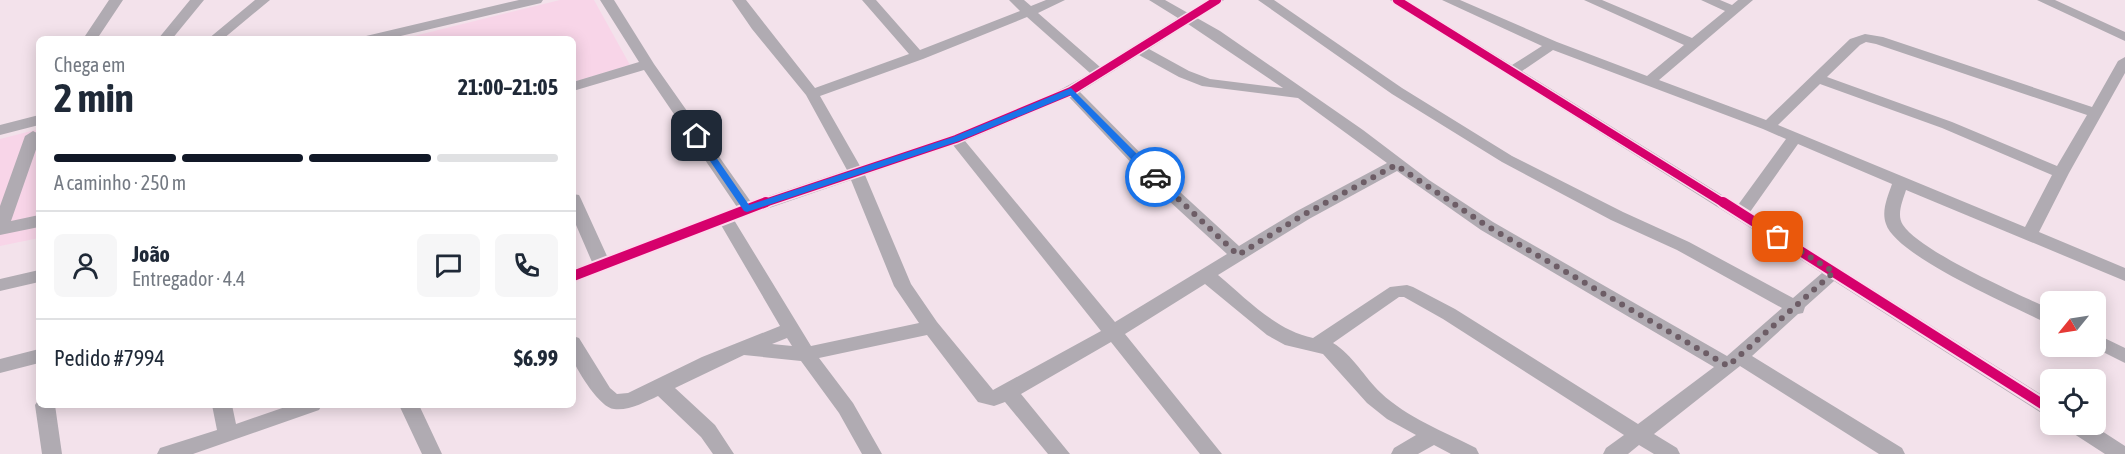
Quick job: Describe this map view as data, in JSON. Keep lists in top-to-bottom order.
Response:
{
  "north": "bottom left",
  "page": {
    "heading": ["2 min", "Chega em", "21:00–21:05"],
    "panel": [
      "João",
      "Entregador · 4.4",
      "Pedido #7994",
      "$6.99"
    ],
    "bar": "A caminho · 250 m"
  }
}
